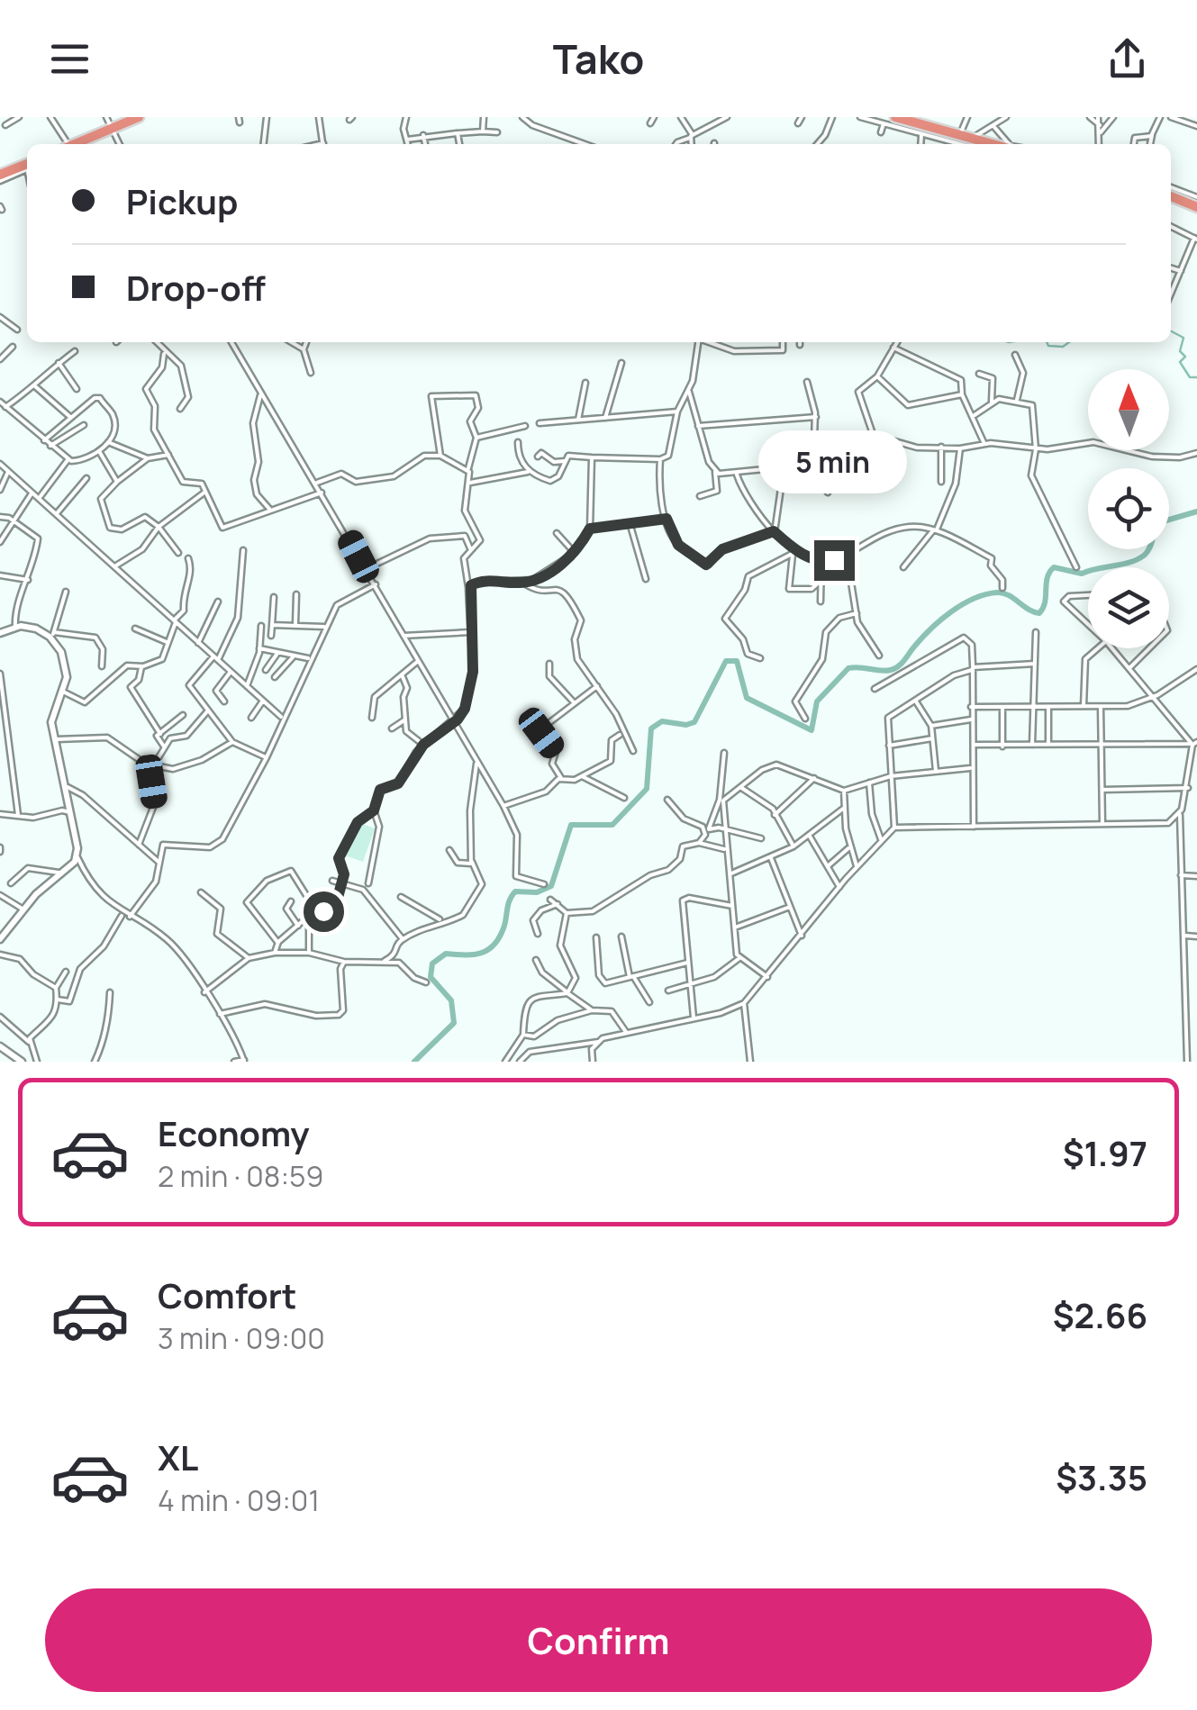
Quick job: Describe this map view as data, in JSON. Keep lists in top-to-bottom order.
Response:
{
  "north": "top",
  "page": {
    "header": "Tako",
    "banner": ["Pickup", "Drop-off"],
    "bubble": "5 min",
    "list": [
      {
        "name": "Economy",
        "note": "2 min · 08:59",
        "value": "$1.97"
      },
      {
        "name": "Comfort",
        "note": "3 min · 09:00",
        "value": "$2.66"
      },
      {
        "name": "XL",
        "note": "4 min · 09:01",
        "value": "$3.35"
      }
    ],
    "buttons": "Confirm"
  }
}
